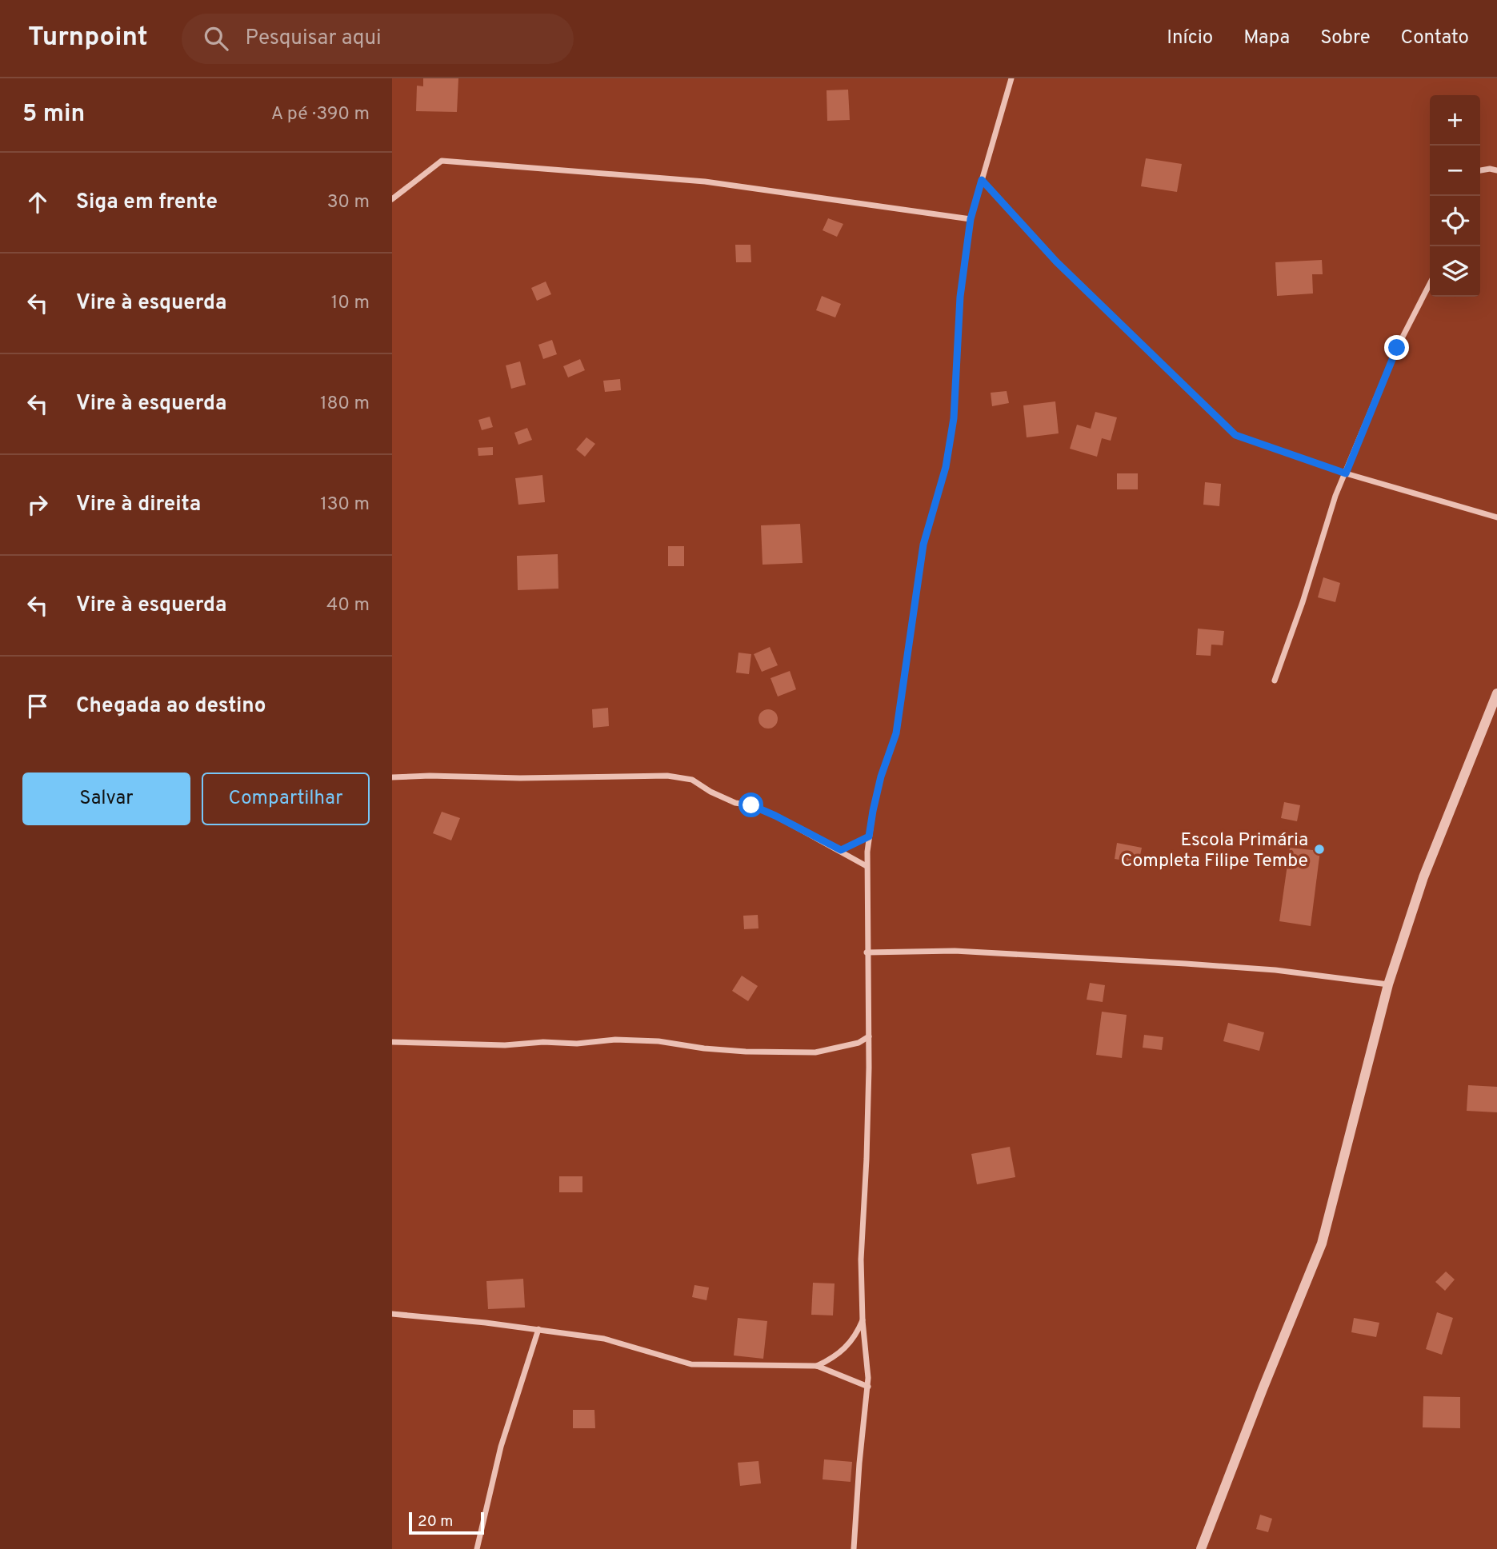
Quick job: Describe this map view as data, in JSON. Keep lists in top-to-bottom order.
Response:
{
  "places": ["Escola Primária Completa Filipe Tembe"],
  "scale_bar": "20 m",
  "page": {
    "header": "Turnpoint",
    "search": "Pesquisar aqui",
    "nav": [
      "Início",
      "Mapa",
      "Sobre",
      "Contato"
    ],
    "heading": ["5 min", "A pé · 390 m"],
    "map_buttons": ["+", "−"],
    "list": [
      ["Siga em frente", "30 m"],
      ["Vire à esquerda", "10 m"],
      ["Vire à esquerda", "180 m"],
      ["Vire à direita", "130 m"],
      ["Vire à esquerda", "40 m"],
      "Chegada ao destino"
    ],
    "buttons": ["Salvar", "Compartilhar"],
    "scale": "20 m"
  }
}
